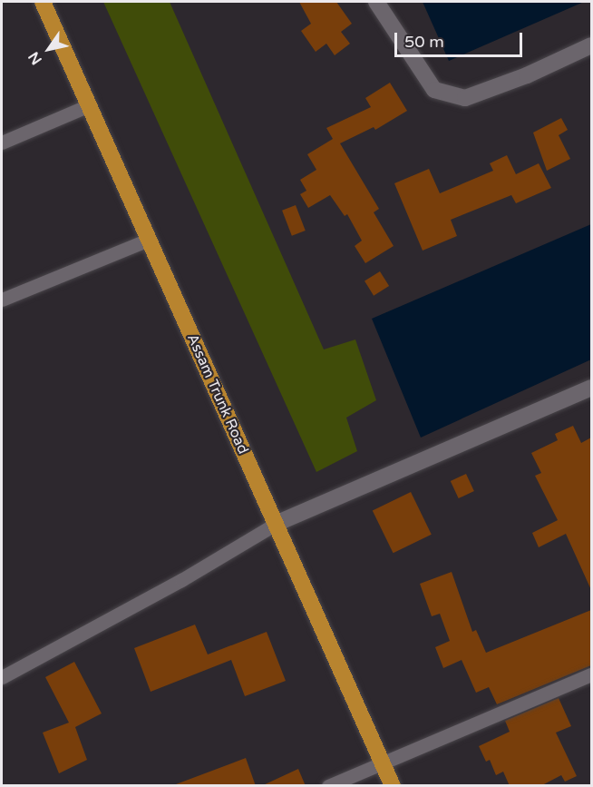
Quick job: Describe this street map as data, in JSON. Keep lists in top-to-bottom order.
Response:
{
  "streets": {
    "highway": ["Assam Trunk Road"]
  },
  "scale_bar": "50 m",
  "north": "bottom left"
}
